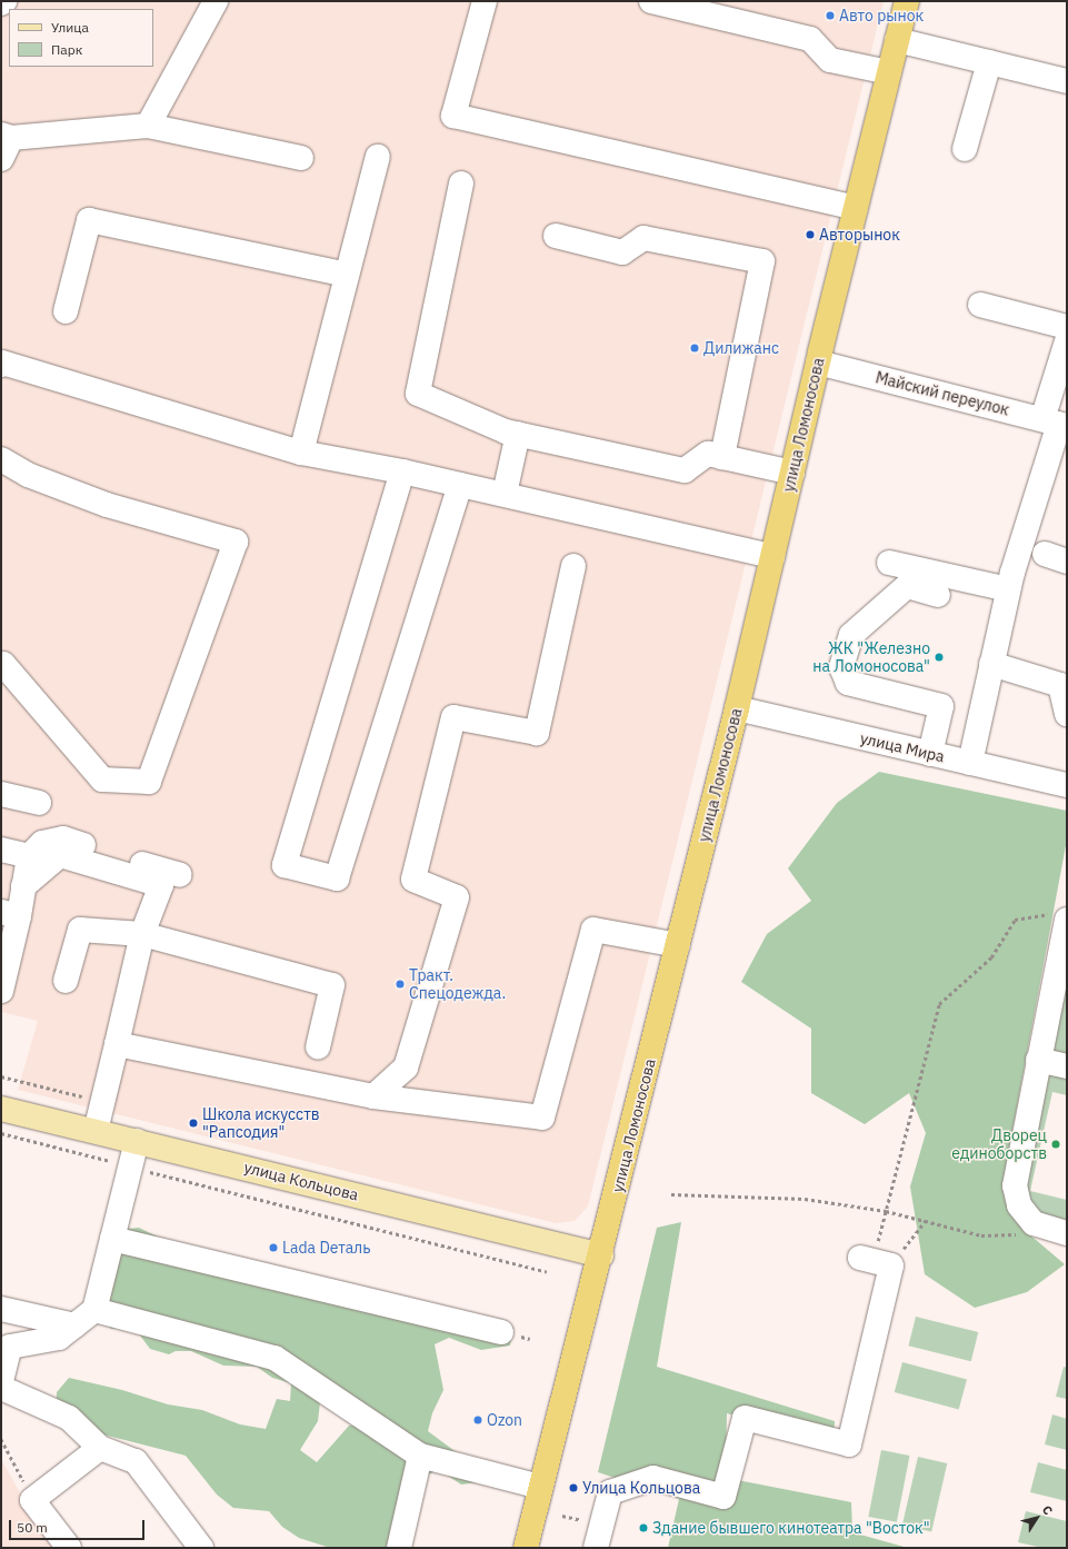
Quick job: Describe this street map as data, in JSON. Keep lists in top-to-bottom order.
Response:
{
  "streets": {
    "highway": ["улица Ломоносова"],
    "main road": ["улица Кольцова"],
    "street": ["Майский переулок", "улица Мира"]
  },
  "crossings": [
    ["Майский переулок", "улица Ломоносова"],
    ["улица Ломоносова", "улица Мира"],
    ["улица Ломоносова", "улица Кольцова"]
  ],
  "places": [
    "Авто рынок",
    "Авторынок",
    "Дилижанс",
    "ЖК \"Железно на Ломоносова\"",
    "Тракт. Спецодежда.",
    "Школа искусств \"Рапсодия\"",
    "Дворец единоборств",
    "Lada Dеталь",
    "Ozon",
    "Улица Кольцова",
    "Здание бывшего кинотеатра \"Восток\""
  ],
  "legend": ["Улица", "Парк"],
  "scale_bar": "50 m",
  "north": "top right"
}
